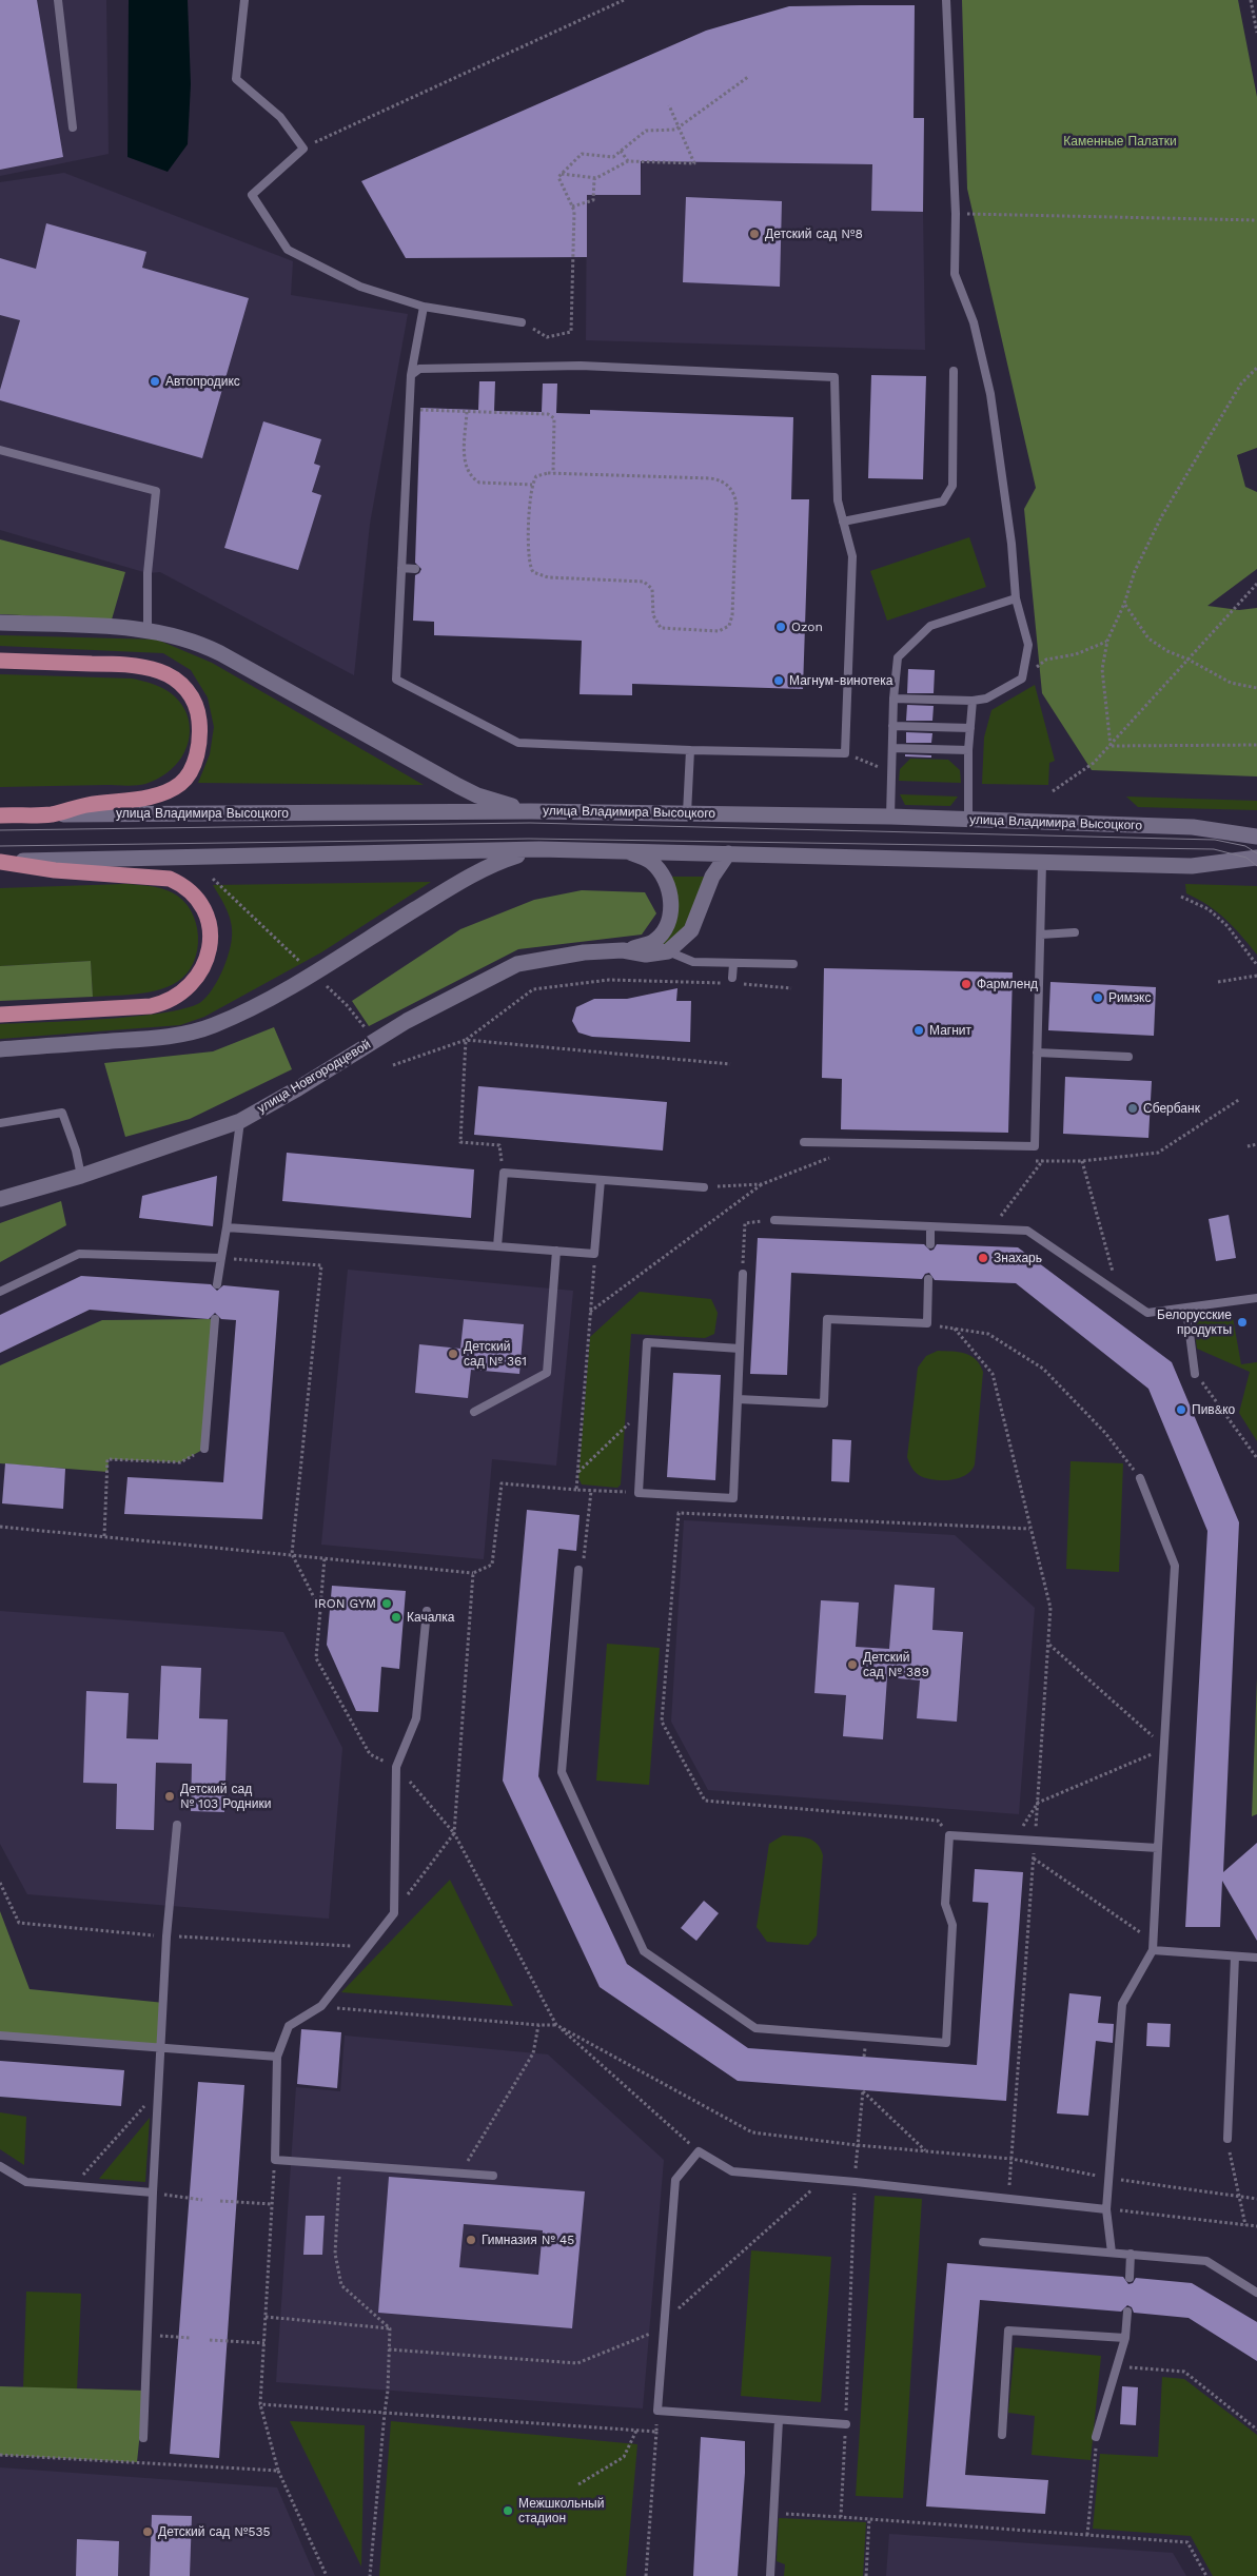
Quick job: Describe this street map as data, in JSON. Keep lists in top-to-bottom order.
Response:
{
  "streets": {
    "main road": ["улица Владимира Высоцкого", "улица Новгородцевой"]
  },
  "parks": ["Каменные Палатки"],
  "places": [
    "Детский сад №8",
    "Автопродикс",
    "Ozon",
    "Магнум-винотека",
    "Фармленд",
    "Римэкс",
    "Магнит",
    "Сбербанк",
    "Знахарь",
    "Белорусские продукты",
    "Детский сад № 361",
    "Пив&ко",
    "IRON GYM",
    "Качалка",
    "Детский сад № 389",
    "Детский сад № 103 Родники",
    "Гимназия № 45",
    "Межшкольный стадион",
    "Детский сад №535"
  ]
}
